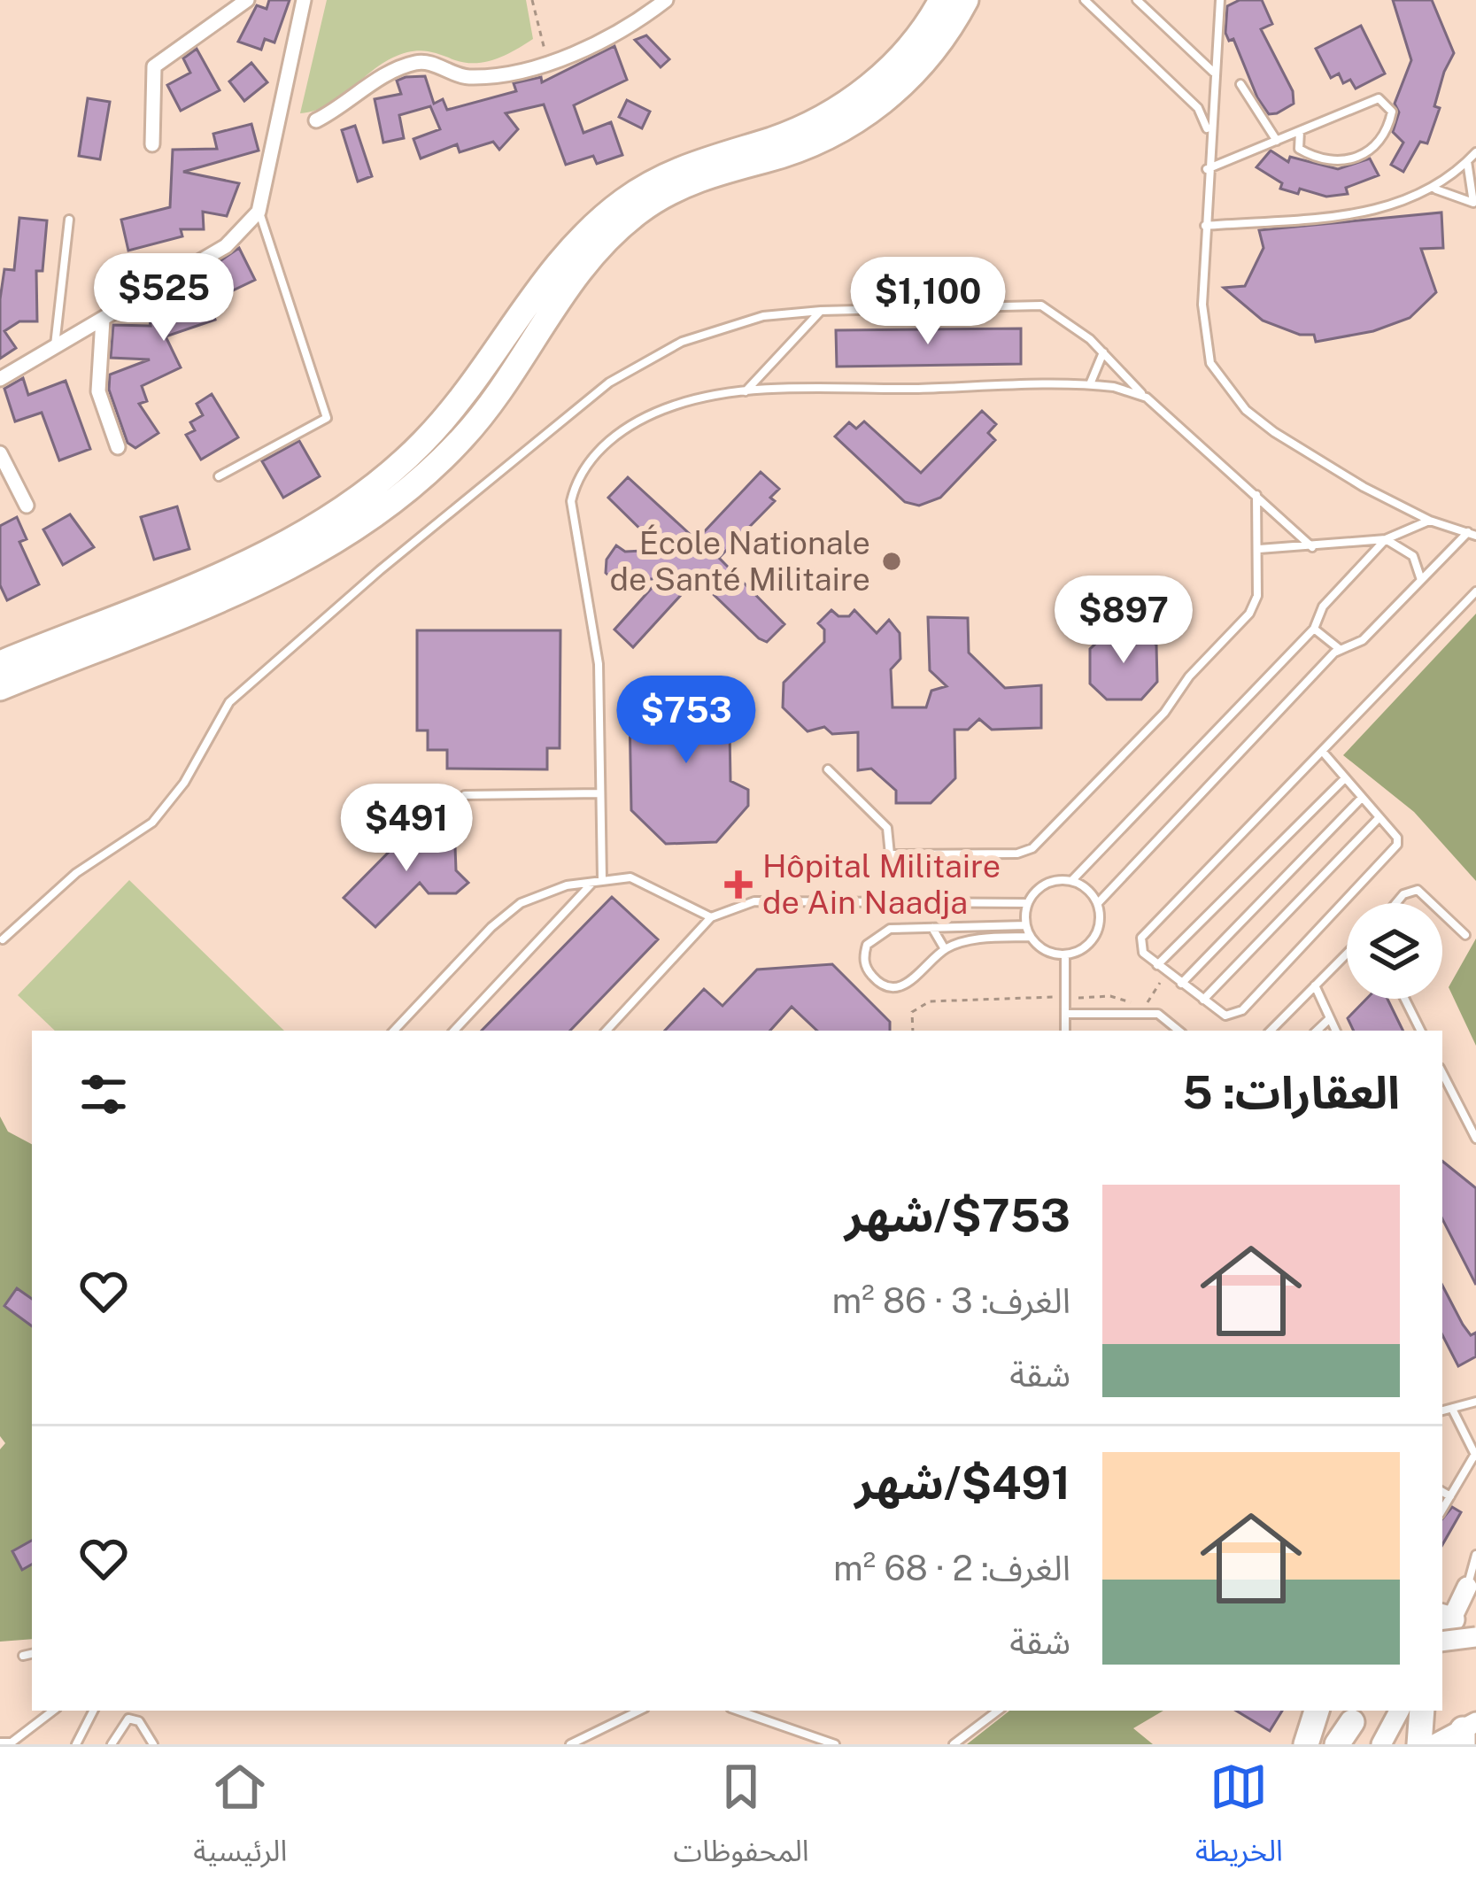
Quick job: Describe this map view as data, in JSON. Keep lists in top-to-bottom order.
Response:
{
  "places": {
    "other": ["École Nationale de Santé Militaire"],
    "health": ["Hôpital Militaire de Ain Naadja"]
  },
  "page": {
    "price": [
      "$525",
      "$1,100",
      "$897",
      "$753",
      "$491"
    ],
    "heading": "العقارات: 5",
    "list": [
      {
        "name": "$753/شهر",
        "note": "الغرف: 3 · 86 m² · شقة"
      },
      {
        "name": "$491/شهر",
        "note": "الغرف: 2 · 68 m² · شقة"
      }
    ],
    "tabs": ["الخريطة", "المحفوظات", "الرئيسية"]
  }
}
